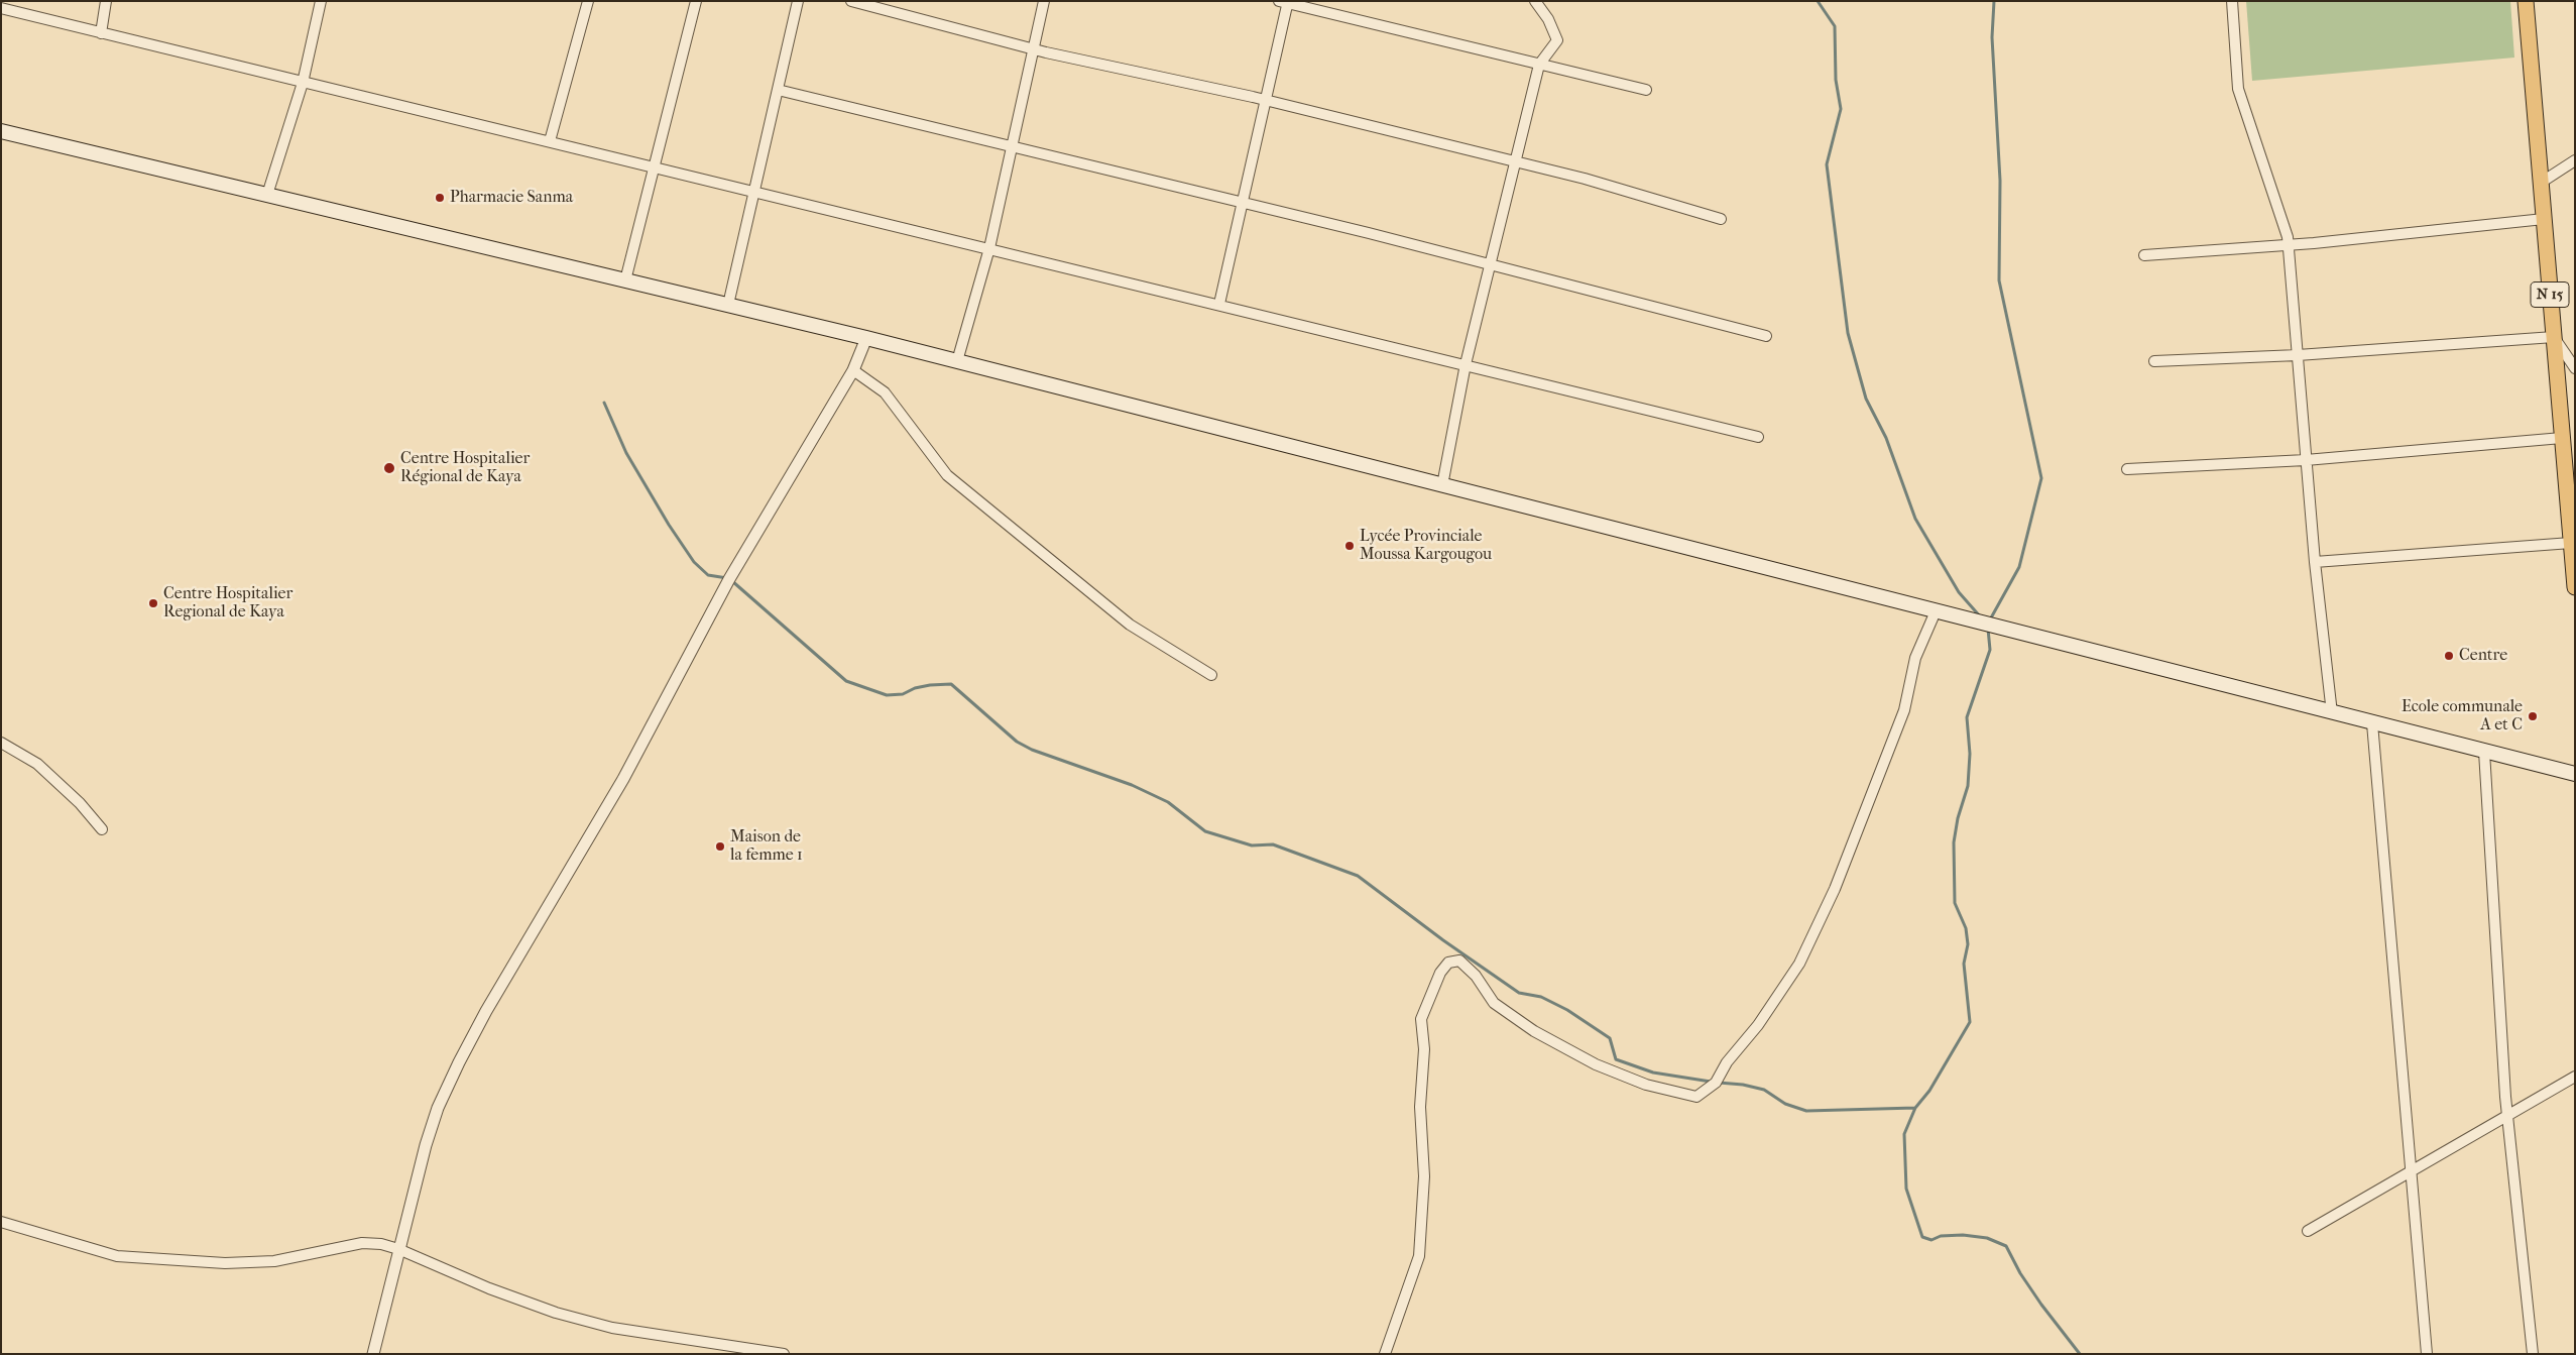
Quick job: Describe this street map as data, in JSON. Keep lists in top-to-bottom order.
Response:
{
  "streets": {
    "main road": ["N 15"]
  },
  "places": [
    "Pharmacie Sanma",
    "Centre Hospitalier Régional de Kaya",
    "Lycée Provinciale Moussa Kargougou",
    "Centre Hospitalier Regional de Kaya",
    "Centre",
    "Ecole communale A et C",
    "Maison de la femme 1"
  ]
}
